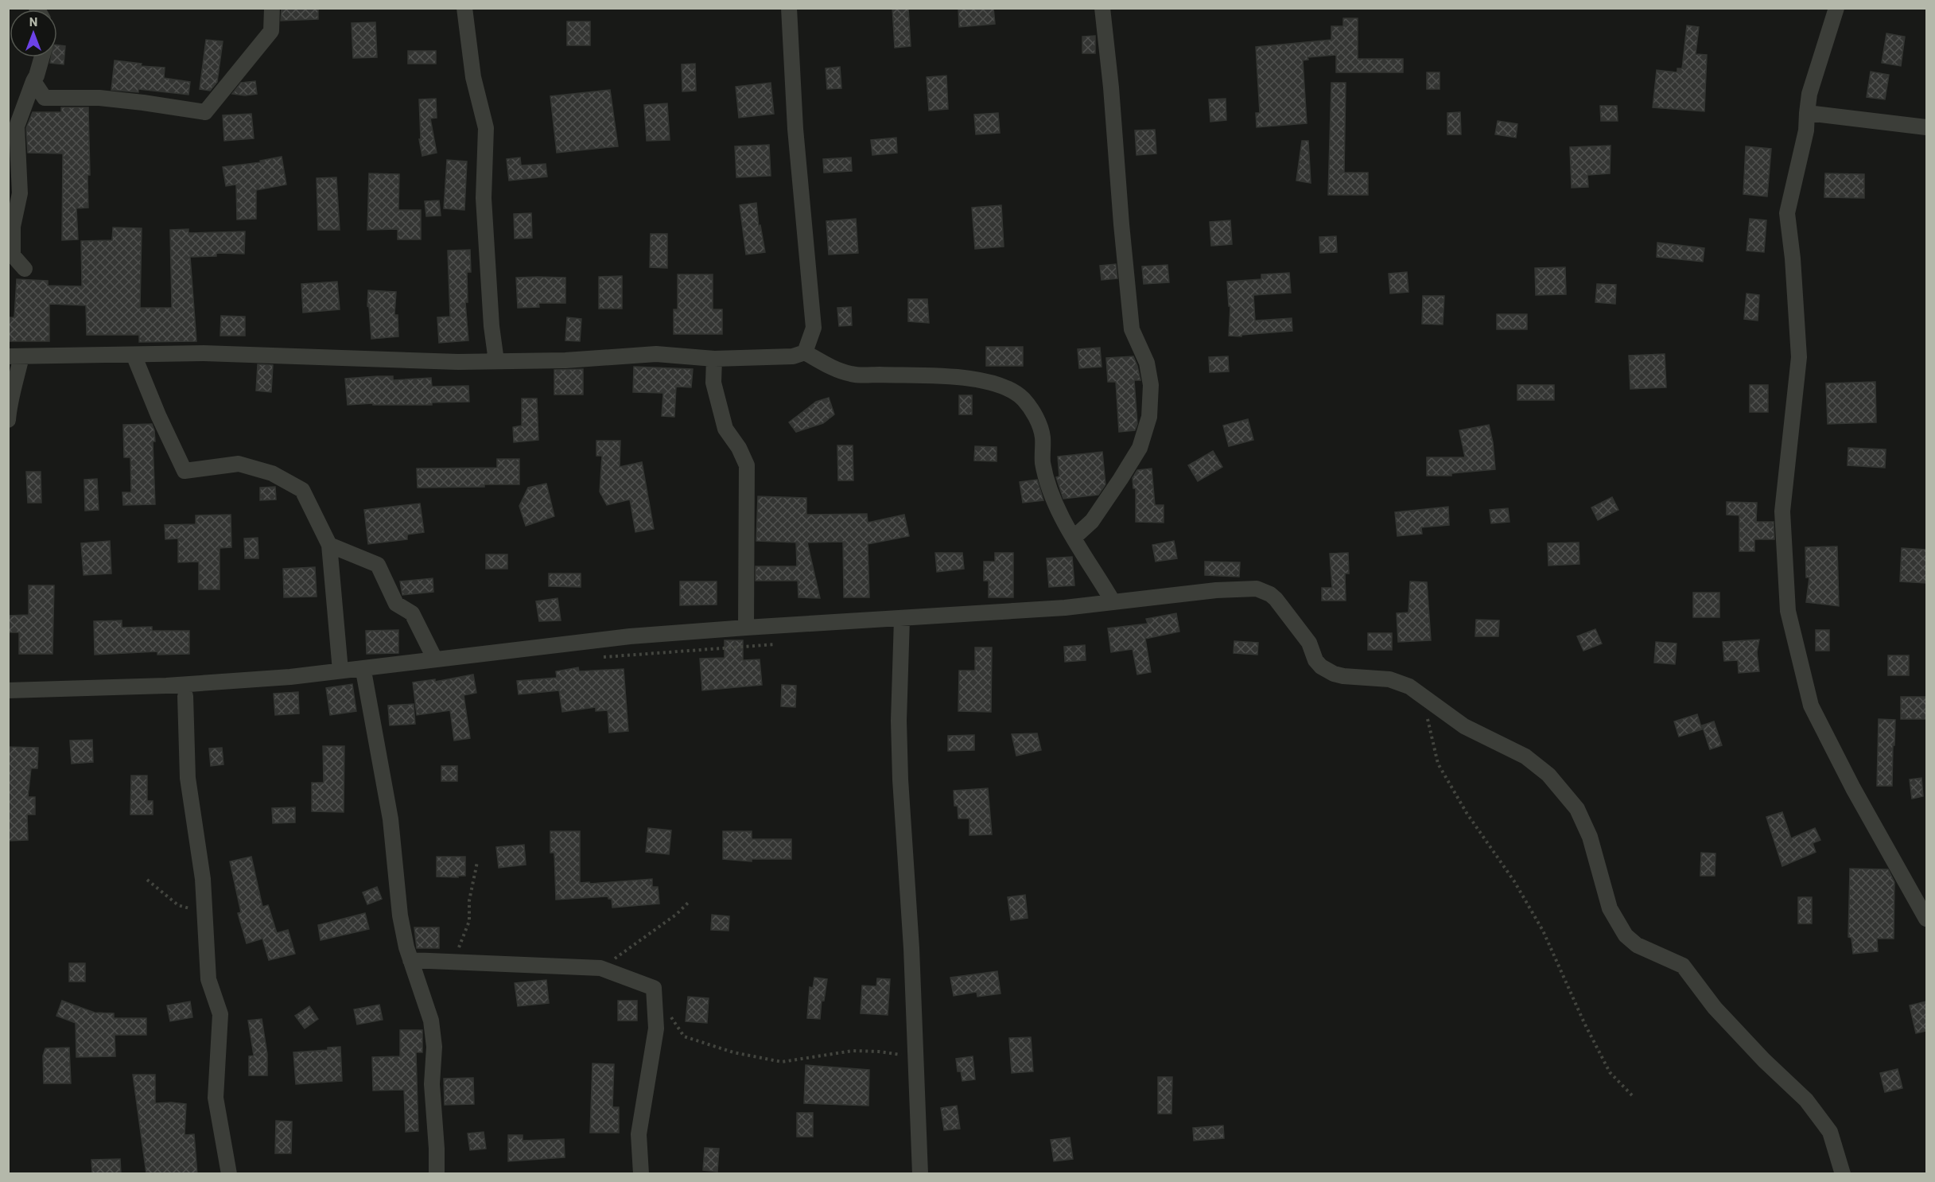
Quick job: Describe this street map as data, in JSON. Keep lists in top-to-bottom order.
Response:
{
  "north": "top"
}
